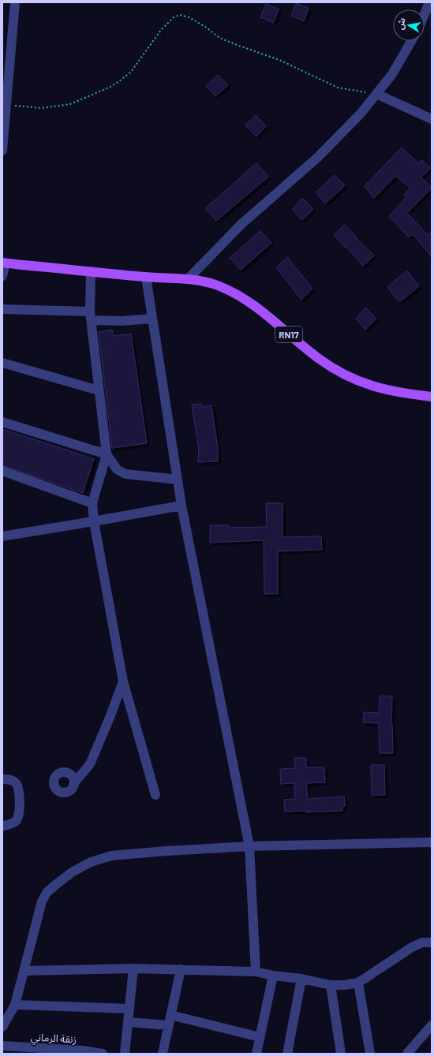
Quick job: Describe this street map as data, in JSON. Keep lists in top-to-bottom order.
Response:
{
  "streets": {
    "main road": ["RN17"],
    "street": ["زنقة الرماني"]
  },
  "north": "left"
}
